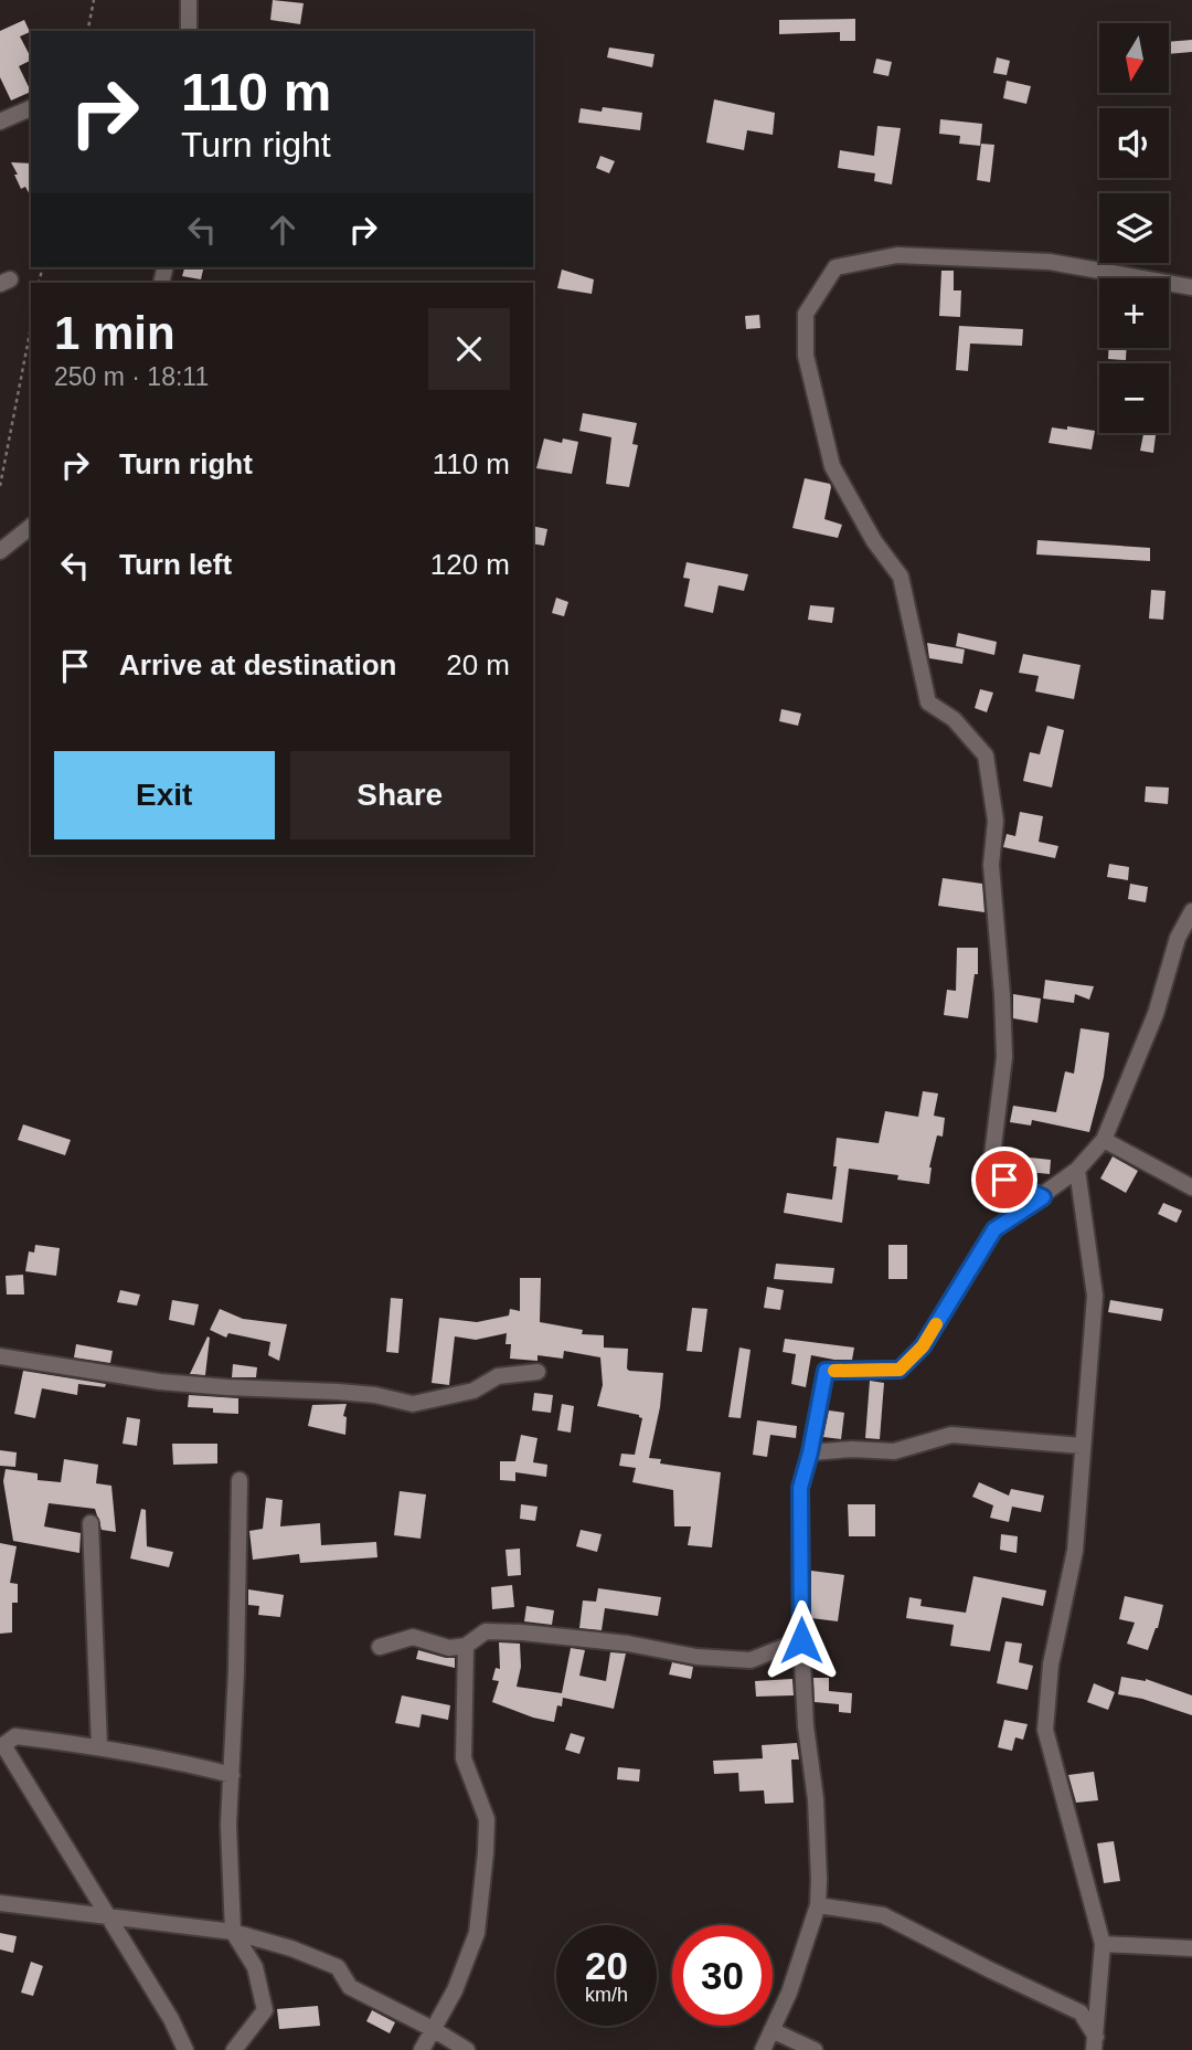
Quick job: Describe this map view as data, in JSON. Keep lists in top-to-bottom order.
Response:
{
  "north": "bottom",
  "page": {
    "map_buttons": ["+", "−"],
    "turn": ["110 m", "Turn right"],
    "heading": ["1 min", "250 m · 18:11"],
    "list": [
      {
        "name": "Turn right",
        "value": "110 m"
      },
      {
        "name": "Turn left",
        "value": "120 m"
      },
      {
        "name": "Arrive at destination",
        "value": "20 m"
      }
    ],
    "buttons": ["Exit", "Share"],
    "speed": "20 km/h",
    "limit": "30"
  }
}
